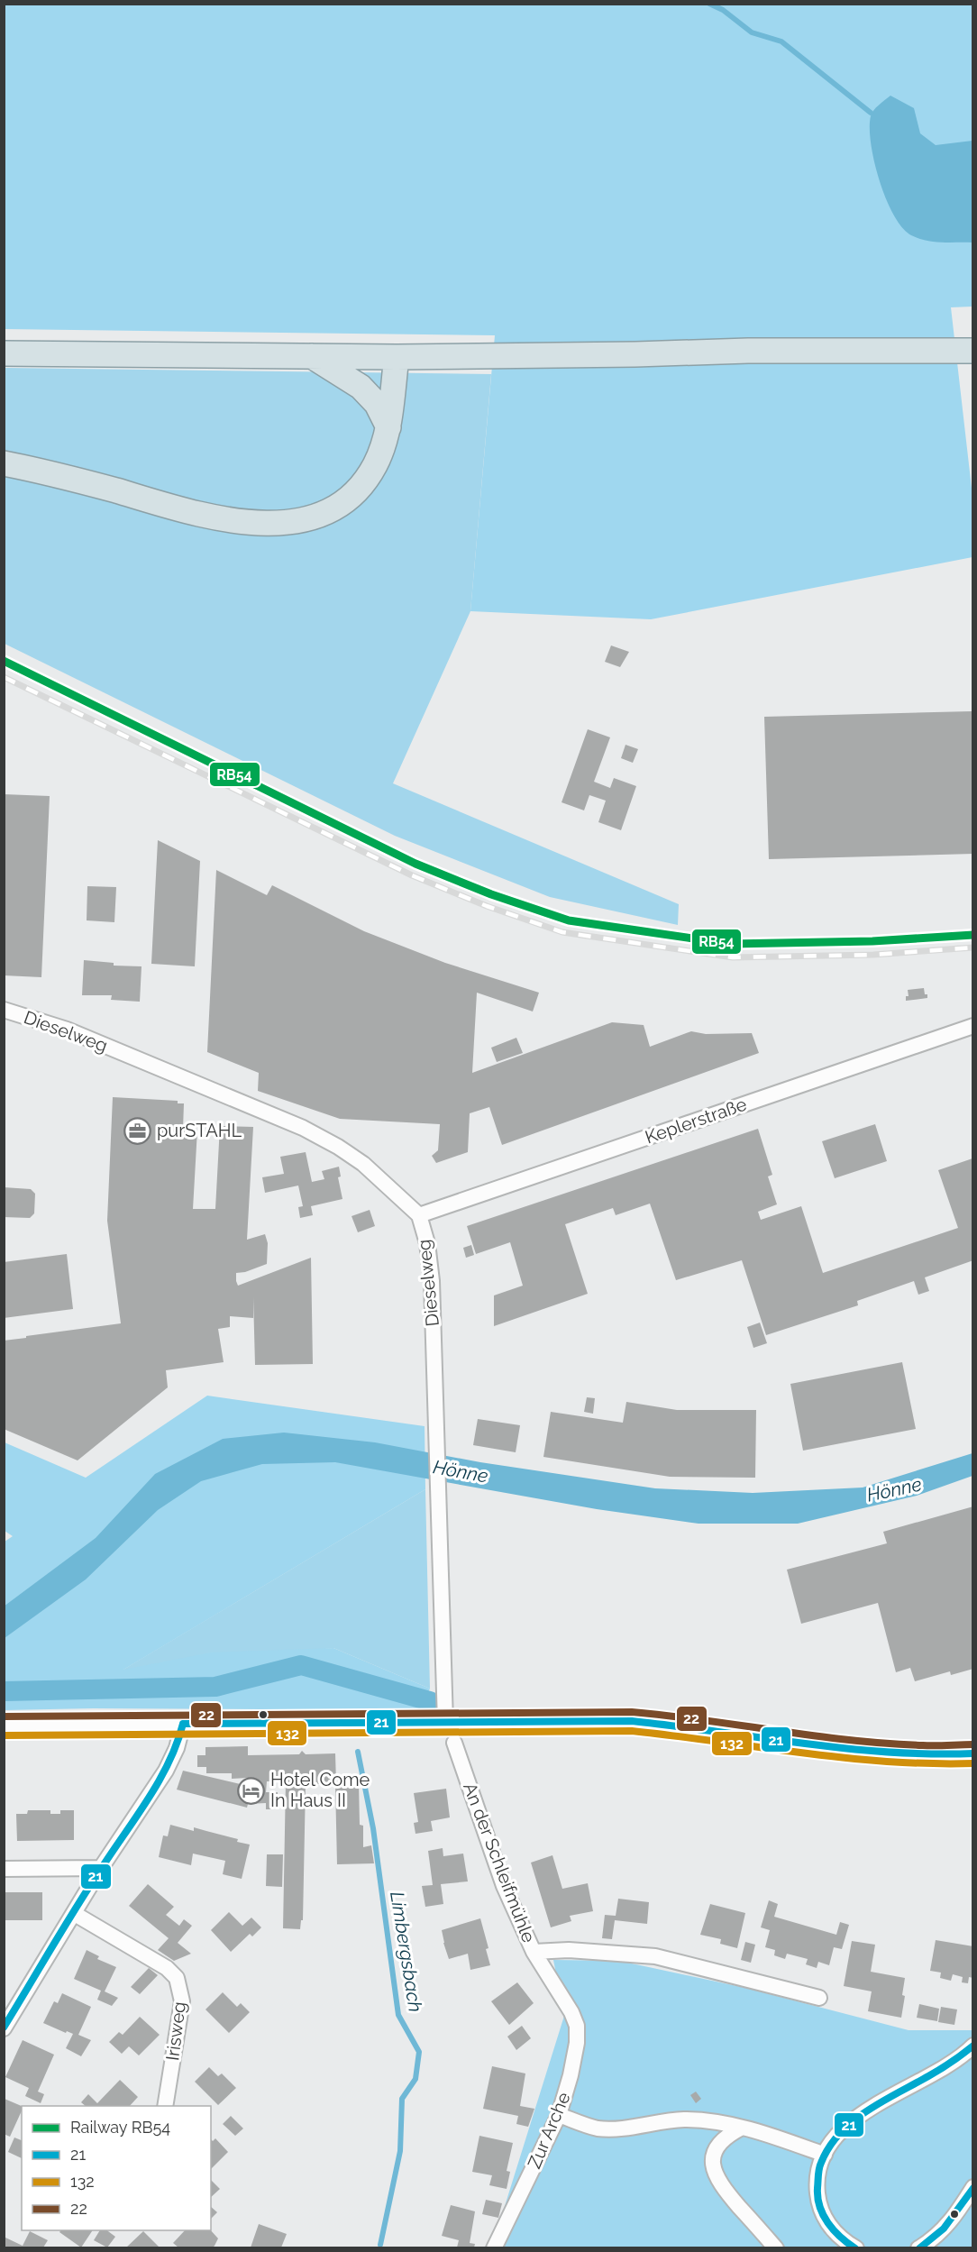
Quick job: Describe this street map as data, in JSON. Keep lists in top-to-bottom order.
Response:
{
  "streets": {
    "street": [
      "Dieselweg",
      "Keplerstraße",
      "An der Schleifmühle",
      "Irisweg",
      "Zur Arche"
    ]
  },
  "crossings": [
    ["Dieselweg", "Keplerstraße"],
    ["An der Schleifmühle", "Zur Arche"]
  ],
  "water": ["Hönne", "Limbergsbach"],
  "places": {
    "office": ["purSTAHL"],
    "hotel": ["Hotel Come In Haus II"]
  },
  "lines": [
    "rail line RB54",
    "transit line 22",
    "transit line 21",
    "transit line 132"
  ],
  "legend": [
    "Railway RB54",
    "21",
    "132",
    "22"
  ]
}
